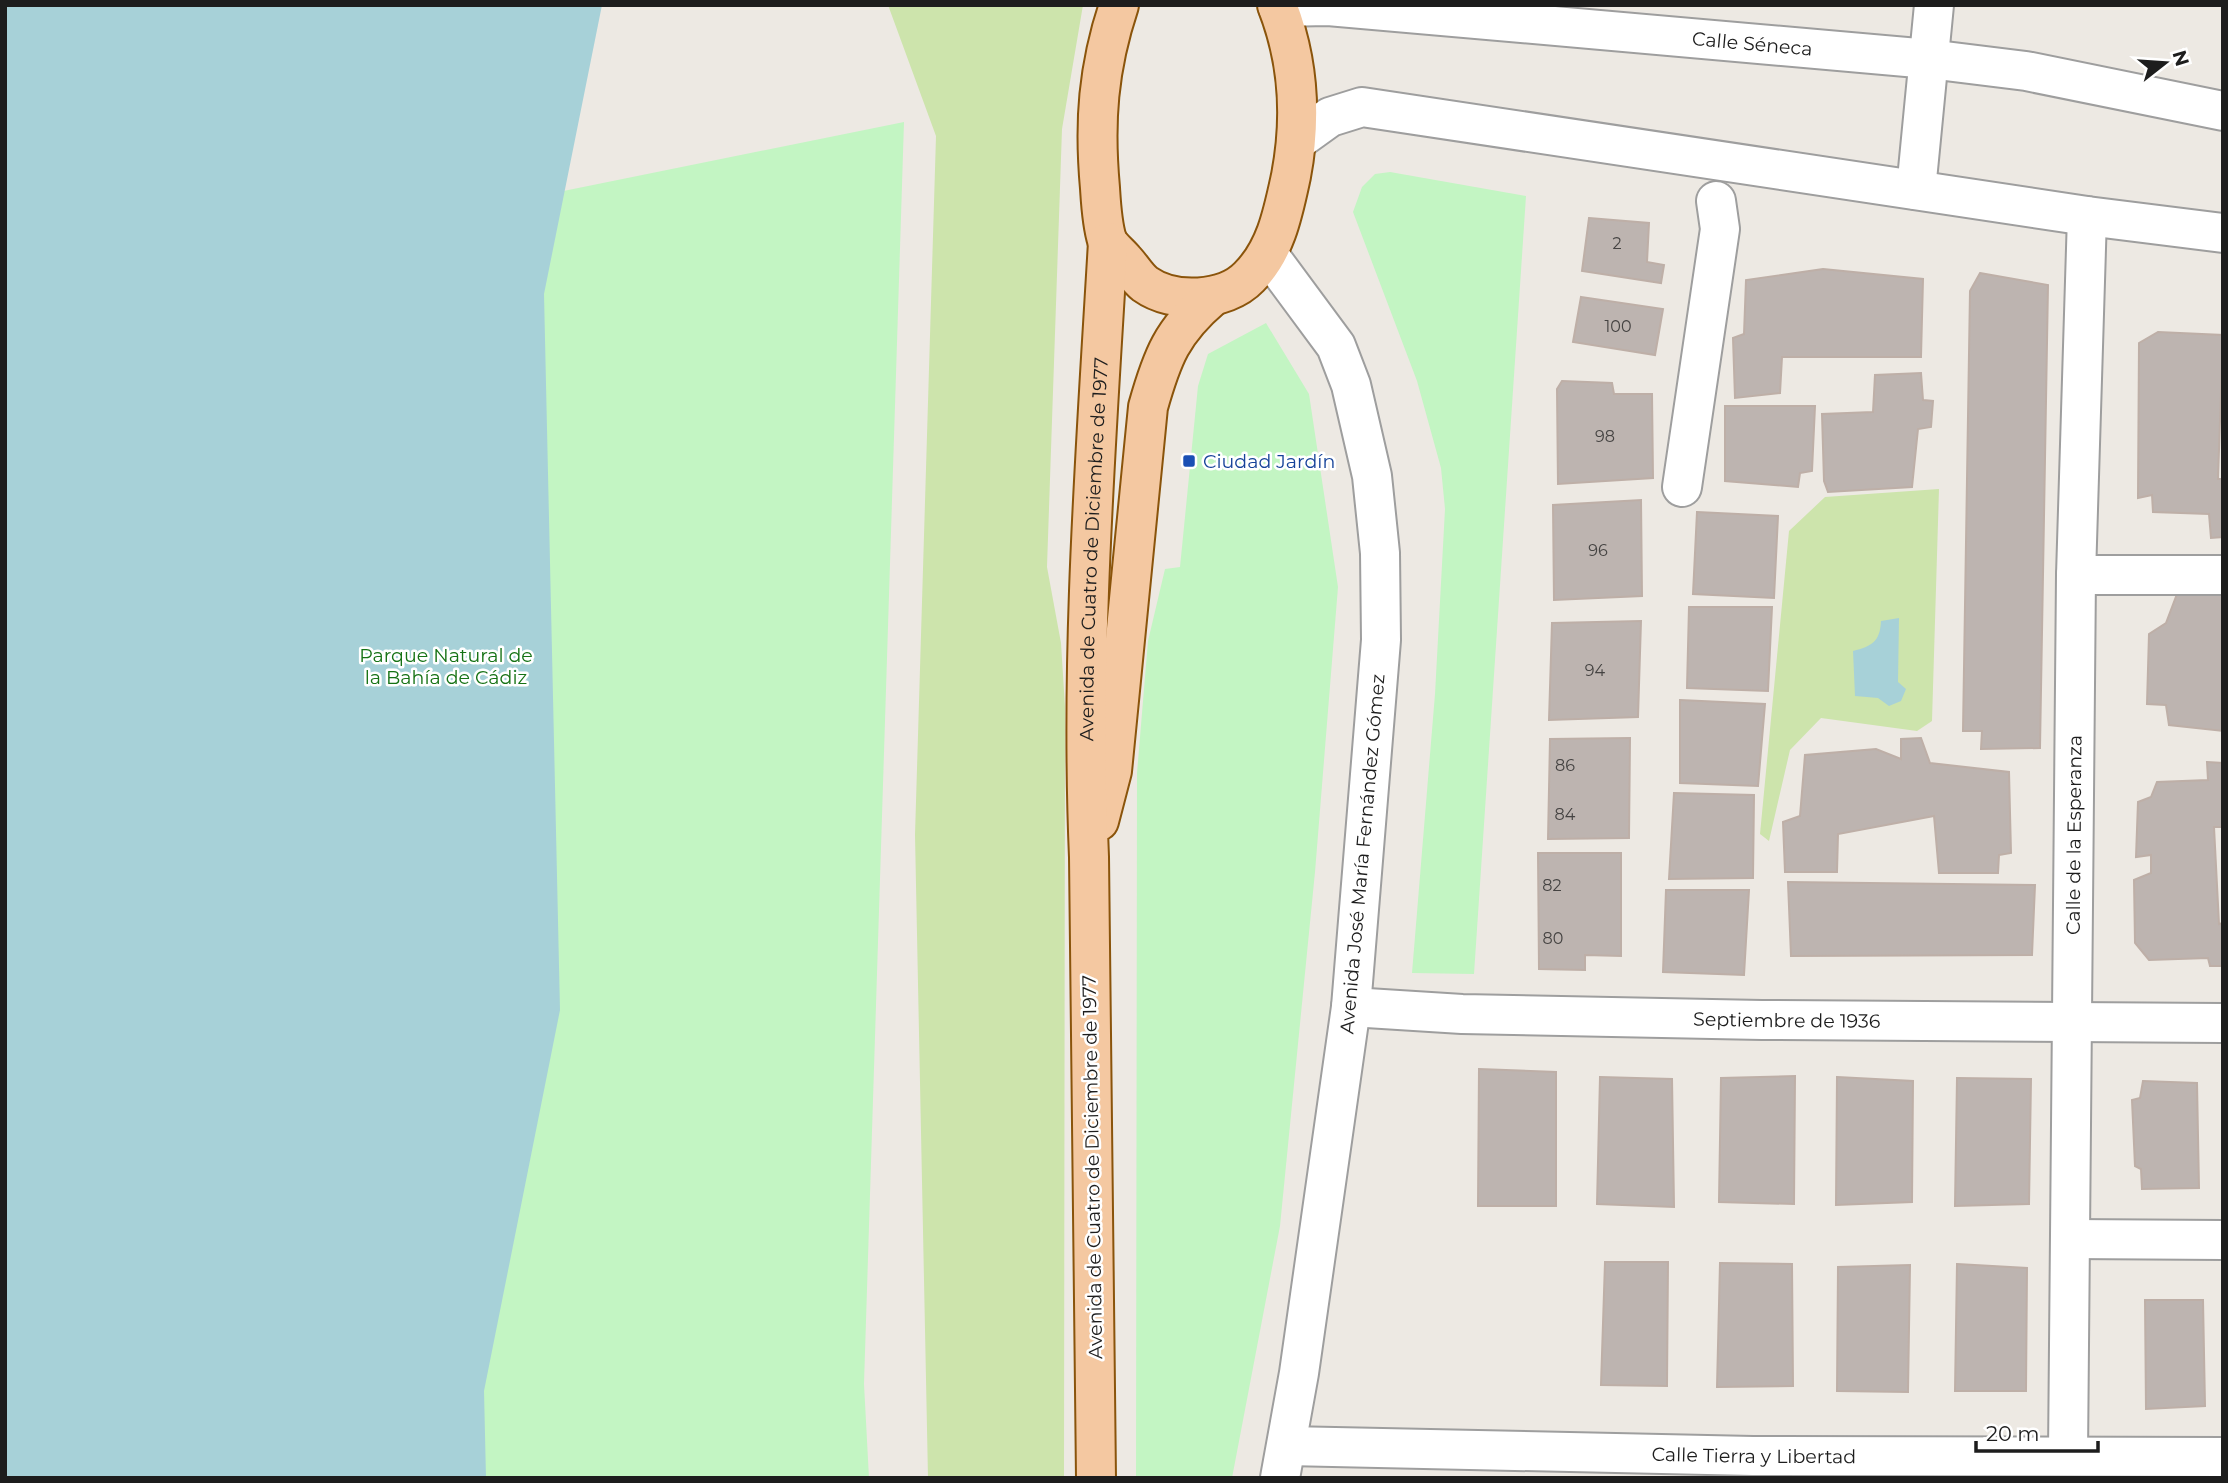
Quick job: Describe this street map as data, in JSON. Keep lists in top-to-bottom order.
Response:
{
  "streets": {
    "main road": ["Avenida de Cuatro de Diciembre de 1977"],
    "street": [
      "Calle Séneca",
      "Calle de la Esperanza",
      "Avenida José María Fernández Gómez",
      "Septiembre de 1936",
      "Calle Tierra y Libertad"
    ]
  },
  "crossings": [
    ["Avenida de Cuatro de Diciembre de 1977", "Avenida José María Fernández Gómez"],
    ["Calle de la Esperanza", "Septiembre de 1936"],
    ["Calle de la Esperanza", "Calle Tierra y Libertad"],
    ["Avenida José María Fernández Gómez", "Septiembre de 1936"],
    ["Avenida José María Fernández Gómez", "Calle Tierra y Libertad"]
  ],
  "parks": ["Parque Natural de la Bahía de Cádiz"],
  "places": {
    "transit": ["Ciudad Jardín"]
  },
  "house_numbers": [
    "2",
    "100",
    "98",
    "96",
    "94",
    "86",
    "84",
    "82",
    "80"
  ],
  "scale_bar": "20 m",
  "north": "right"
}
